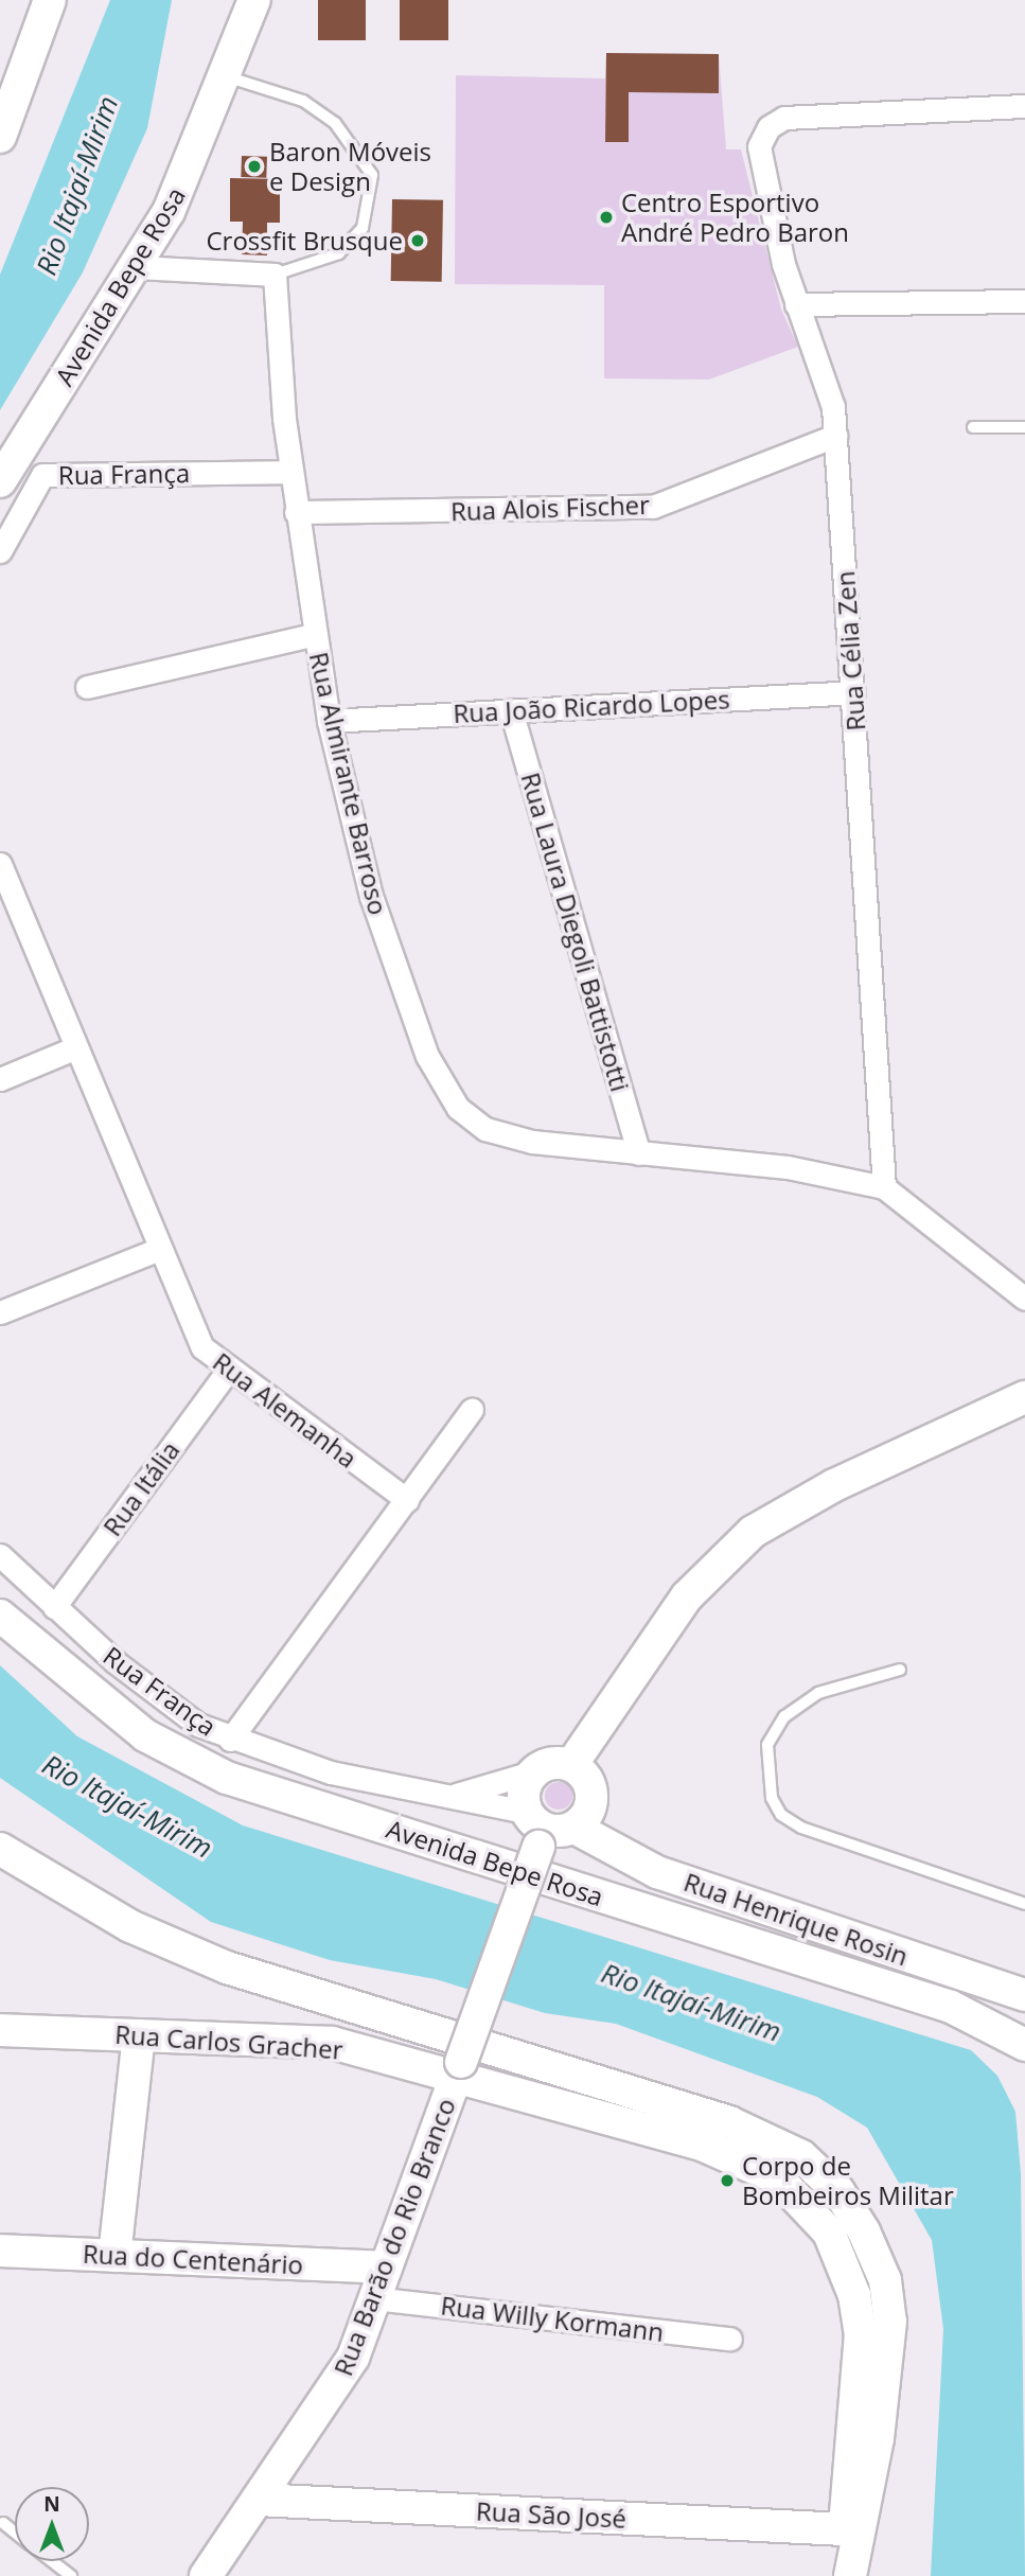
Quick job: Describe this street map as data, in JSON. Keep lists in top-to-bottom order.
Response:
{
  "streets": {
    "main road": [
      "Avenida Bepe Rosa",
      "Rua Henrique Rosin",
      "Rua Carlos Gracher",
      "Rua Barão do Rio Branco",
      "Rua do Centenário",
      "Rua São José"
    ],
    "street": [
      "Rua França",
      "Rua Alois Fischer",
      "Rua Célia Zen",
      "Rua João Ricardo Lopes",
      "Rua Almirante Barroso",
      "Rua Laura Diegoli Battistotti",
      "Rua Alemanha",
      "Rua Itália",
      "Rua Willy Kormann"
    ]
  },
  "crossings": [
    ["Rua França", "Rua Almirante Barroso"],
    ["Rua França", "Rua Itália"],
    ["Rua França", "Rua Henrique Rosin"],
    ["Rua França", "Rua Barão do Rio Branco"],
    ["Rua Alois Fischer", "Rua Célia Zen"],
    ["Rua Alois Fischer", "Rua Almirante Barroso"],
    ["Rua Célia Zen", "Rua João Ricardo Lopes"],
    ["Rua Célia Zen", "Rua Almirante Barroso"],
    ["Rua João Ricardo Lopes", "Rua Almirante Barroso"],
    ["Rua João Ricardo Lopes", "Rua Laura Diegoli Battistotti"],
    ["Rua Almirante Barroso", "Rua Laura Diegoli Battistotti"],
    ["Rua Alemanha", "Rua Itália"],
    ["Rua Henrique Rosin", "Rua Barão do Rio Branco"],
    ["Rua Carlos Gracher", "Rua Barão do Rio Branco"],
    ["Rua Carlos Gracher", "Rua São José"],
    ["Rua Barão do Rio Branco", "Rua do Centenário"],
    ["Rua Barão do Rio Branco", "Rua Willy Kormann"],
    ["Rua Barão do Rio Branco", "Rua São José"]
  ],
  "water": ["Rio Itajaí-Mirim"],
  "places": [
    "Baron Móveis e Design",
    "Centro Esportivo André Pedro Baron",
    "Crossfit Brusque",
    "Corpo de Bombeiros Militar"
  ],
  "north": "top"
}
